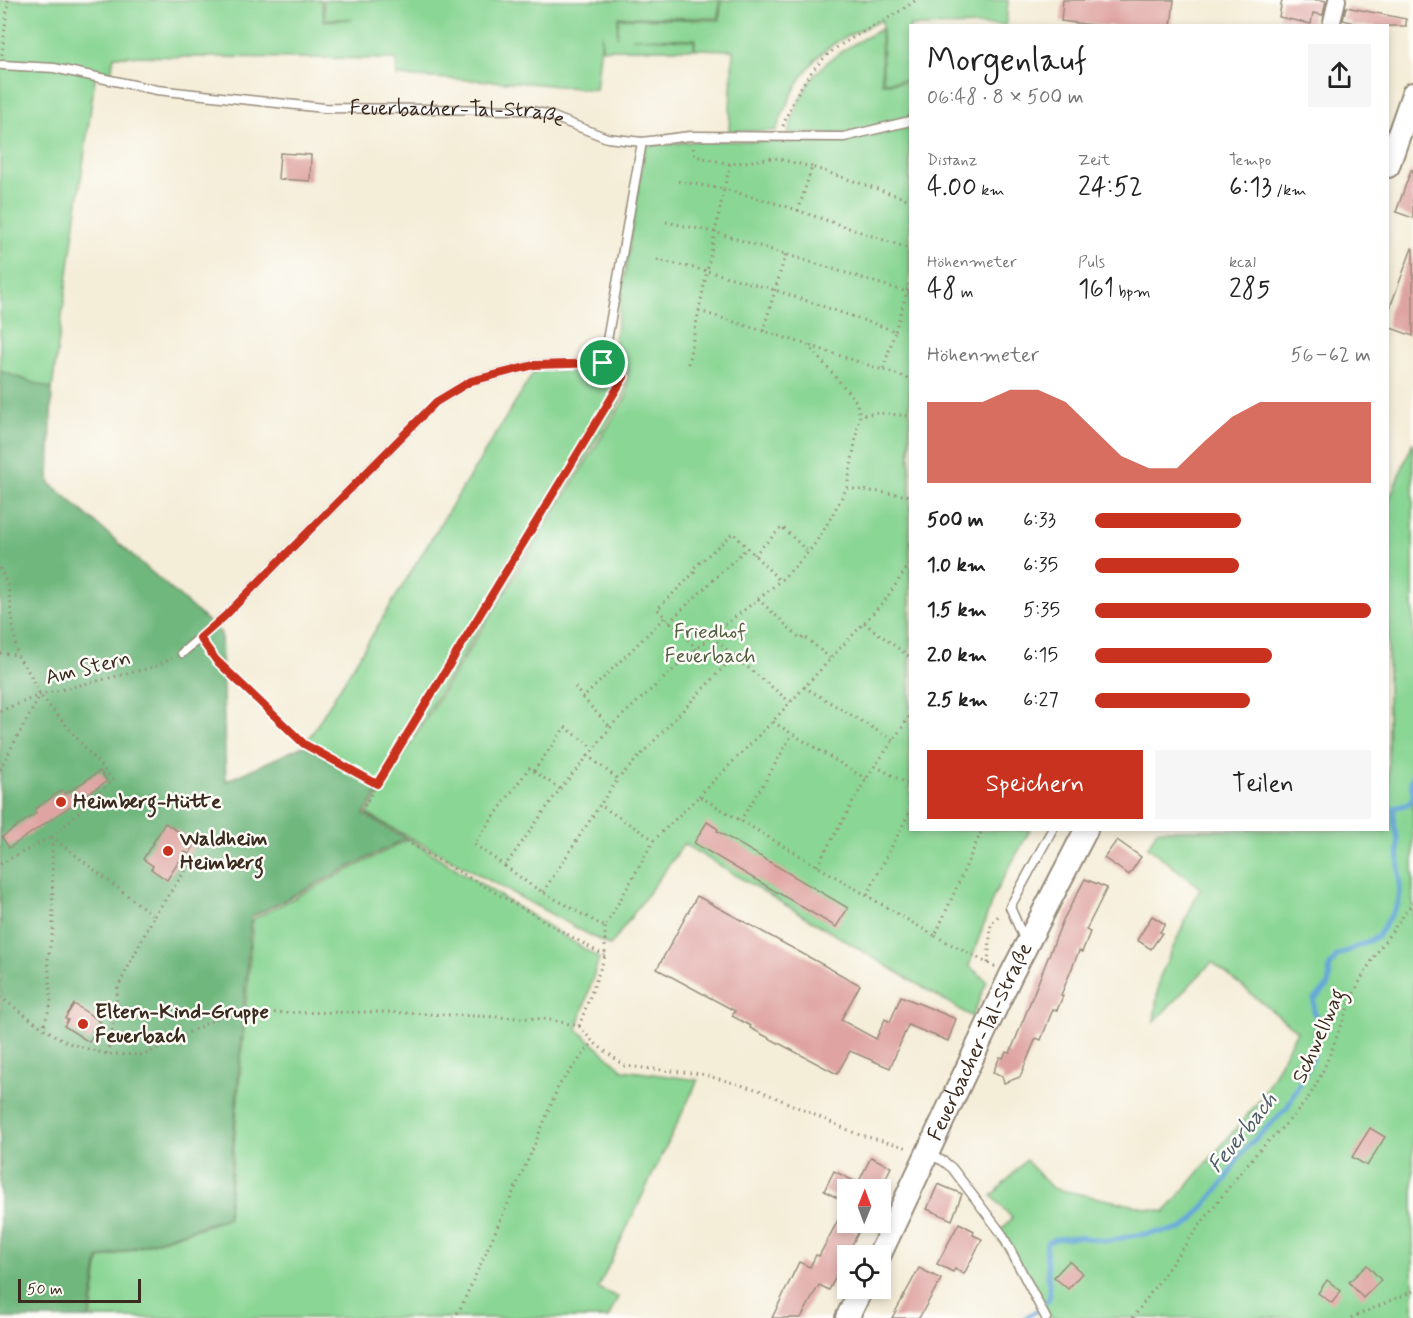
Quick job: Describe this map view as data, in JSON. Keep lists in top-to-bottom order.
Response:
{
  "streets": {
    "main road": ["Feuerbacher-Tal-Straße"],
    "path": ["Am Stern", "Schwellwag"]
  },
  "water": ["Feuerbach"],
  "parks": ["Friedhof Feuerbach"],
  "places": ["Heimberg-Hütte", "Waldheim Heimberg", "Eltern-Kind-Gruppe Feuerbach"],
  "scale_bar": "50 m",
  "north": "top",
  "page": {
    "heading": ["Morgenlauf", "06:48 · 8 × 500 m"],
    "stats": [
      ["Distanz", "4.00 km"],
      ["Zeit", "24:52"],
      ["Tempo", "6:13 /km"],
      ["Höhenmeter", "48 m"],
      ["Puls", "161 bpm"],
      ["kcal", "285"]
    ],
    "chart": ["Höhenmeter", "56–62 m"],
    "list": [
      {
        "name": "500 m",
        "note": "6:33"
      },
      {
        "name": "1.0 km",
        "note": "6:35"
      },
      {
        "name": "1.5 km",
        "note": "5:35"
      },
      {
        "name": "2.0 km",
        "note": "6:15"
      },
      {
        "name": "2.5 km",
        "note": "6:27"
      }
    ],
    "buttons": ["Speichern", "Teilen"],
    "scale": "50 m"
  }
}
